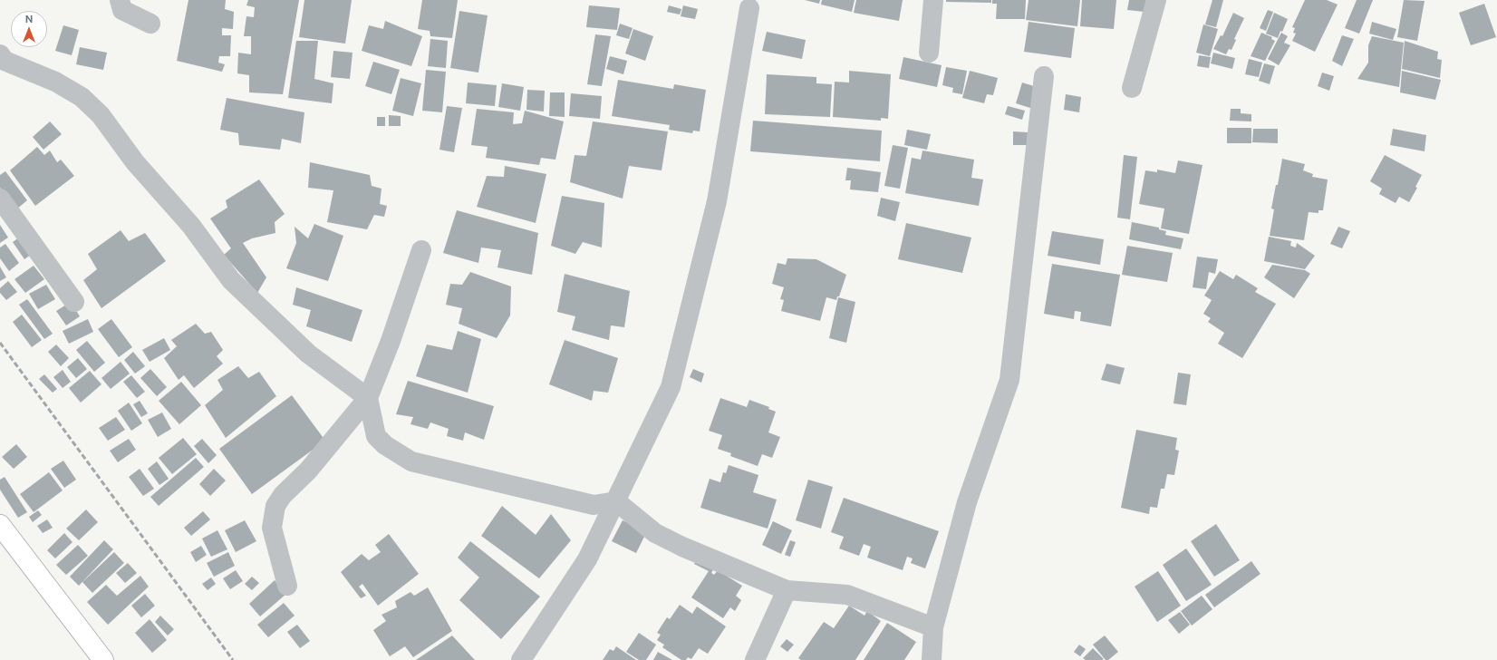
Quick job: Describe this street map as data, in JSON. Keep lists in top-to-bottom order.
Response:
{
  "north": "top"
}
